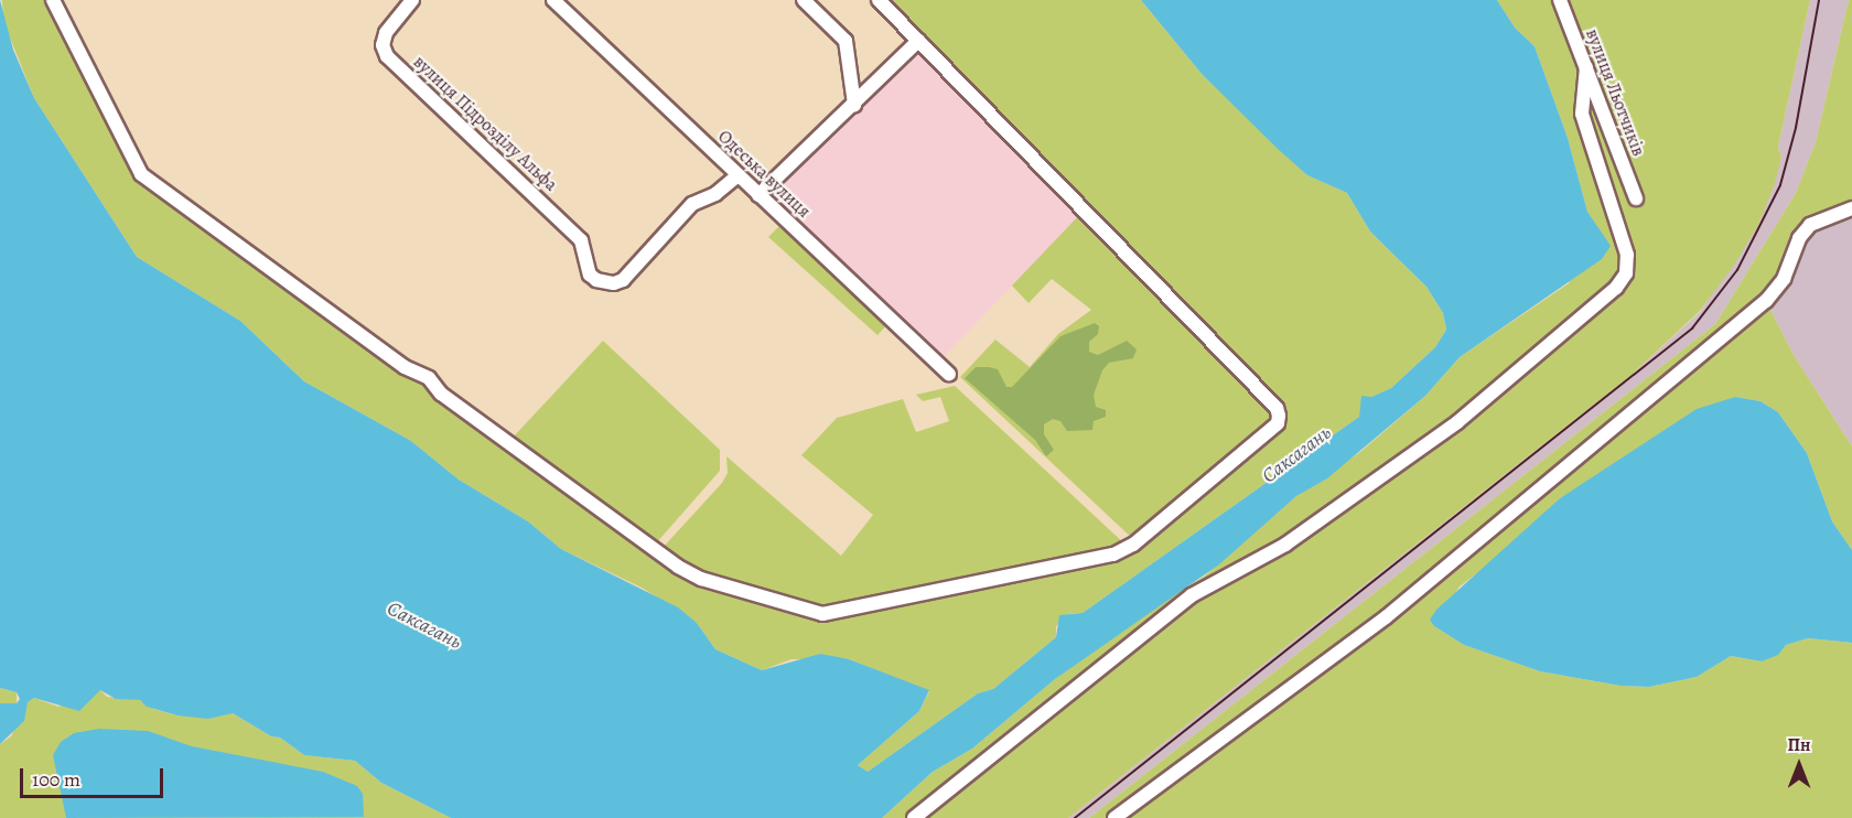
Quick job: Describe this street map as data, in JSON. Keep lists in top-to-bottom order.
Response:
{
  "streets": {
    "street": ["вулиця Льотчиків", "вулиця Підрозділу Альфа", "Одеська вулиця"]
  },
  "crossings": [
    ["вулиця Підрозділу Альфа", "Одеська вулиця"]
  ],
  "water": ["Саксагань"],
  "scale_bar": "100 m",
  "north": "top"
}
